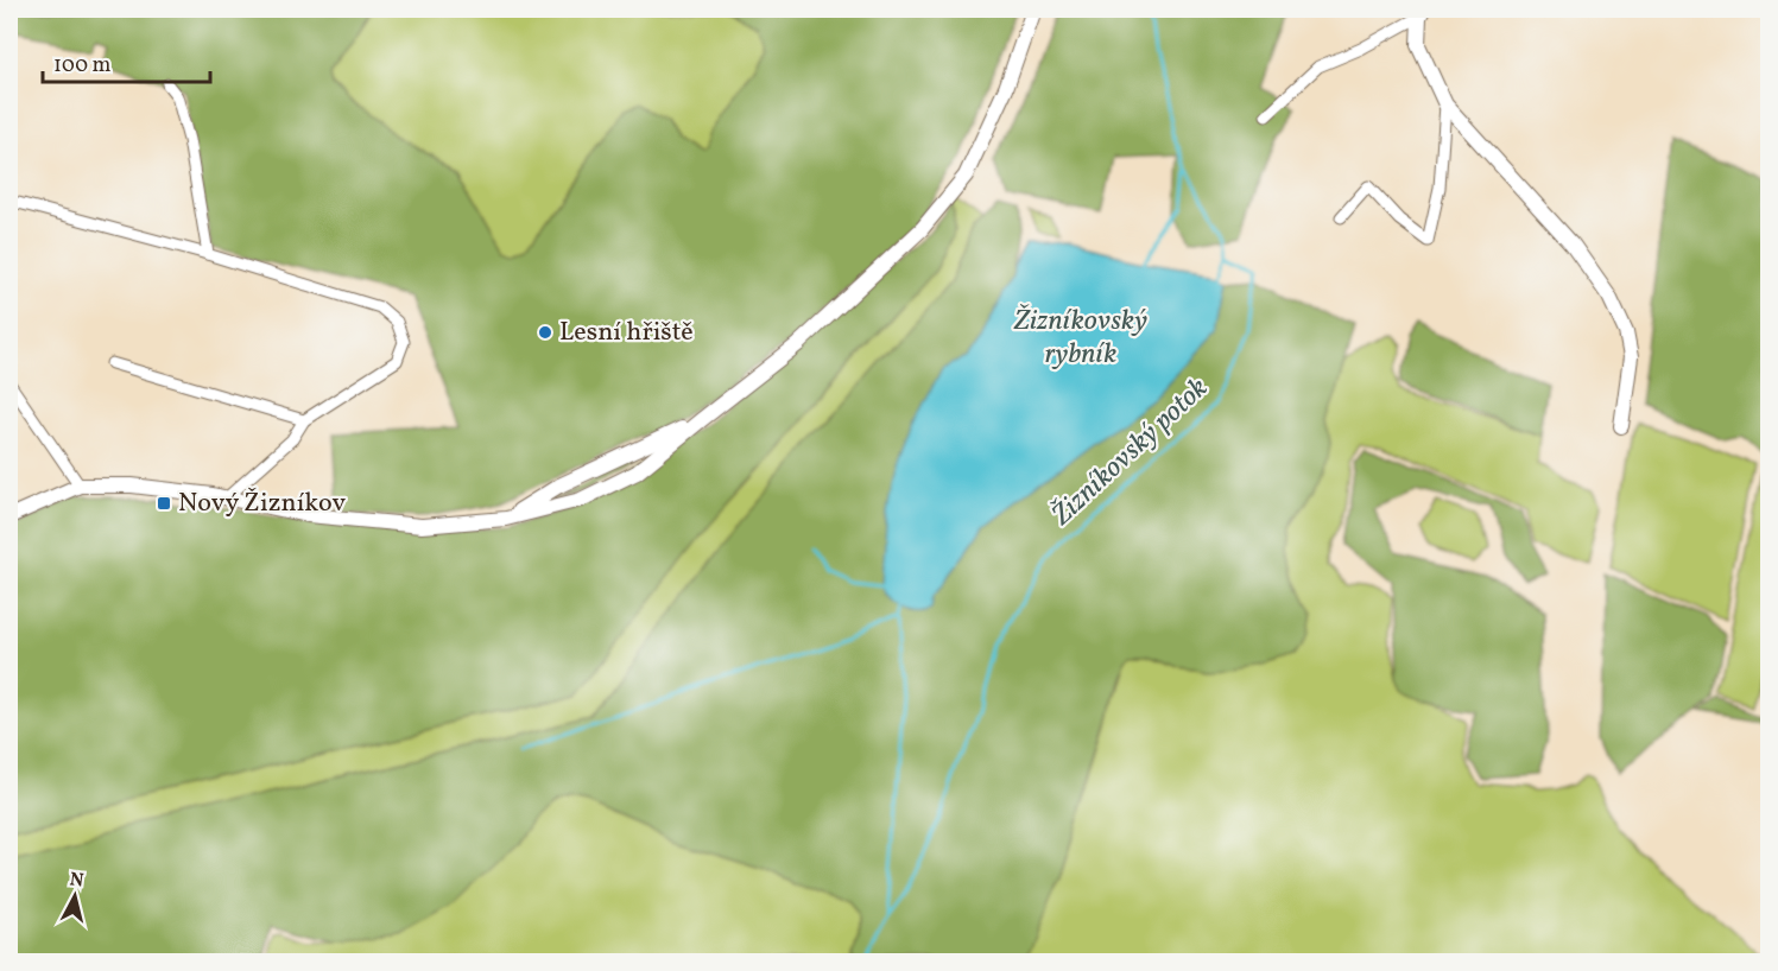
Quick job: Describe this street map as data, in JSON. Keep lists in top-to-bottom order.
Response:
{
  "water": ["Žizníkovský rybník", "Žizníkovský potok"],
  "places": {
    "other": ["Lesní hřiště"],
    "transit": ["Nový Žizníkov"]
  },
  "scale_bar": "100 m",
  "north": "top"
}
